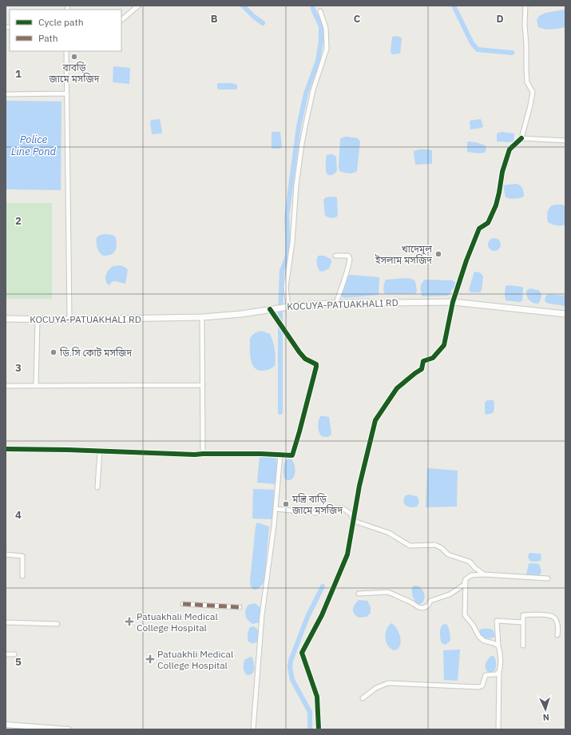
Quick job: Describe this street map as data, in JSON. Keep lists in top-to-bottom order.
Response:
{
  "streets": {
    "main road": ["KOCUYA-PATUAKHALI RD"]
  },
  "water": ["Police Line Pond"],
  "places": {
    "other": [
      "বাবড়ি জামে মসজিদ",
      "খাদেমুল ইসলাম মসজিদ",
      "ডি.সি কোট মসজিদ",
      "মন্ত্রি বাড়ি জামে মসজিদ"
    ],
    "health": ["Patuakhali Medical College Hospital", "Patuakhli Medical College Hospital"]
  },
  "legend": ["Cycle path", "Path"],
  "north": "bottom",
  "grid": {
    "columns": ["B", "C", "D"],
    "rows": [
      "1",
      "2",
      "3",
      "4",
      "5"
    ]
  }
}
